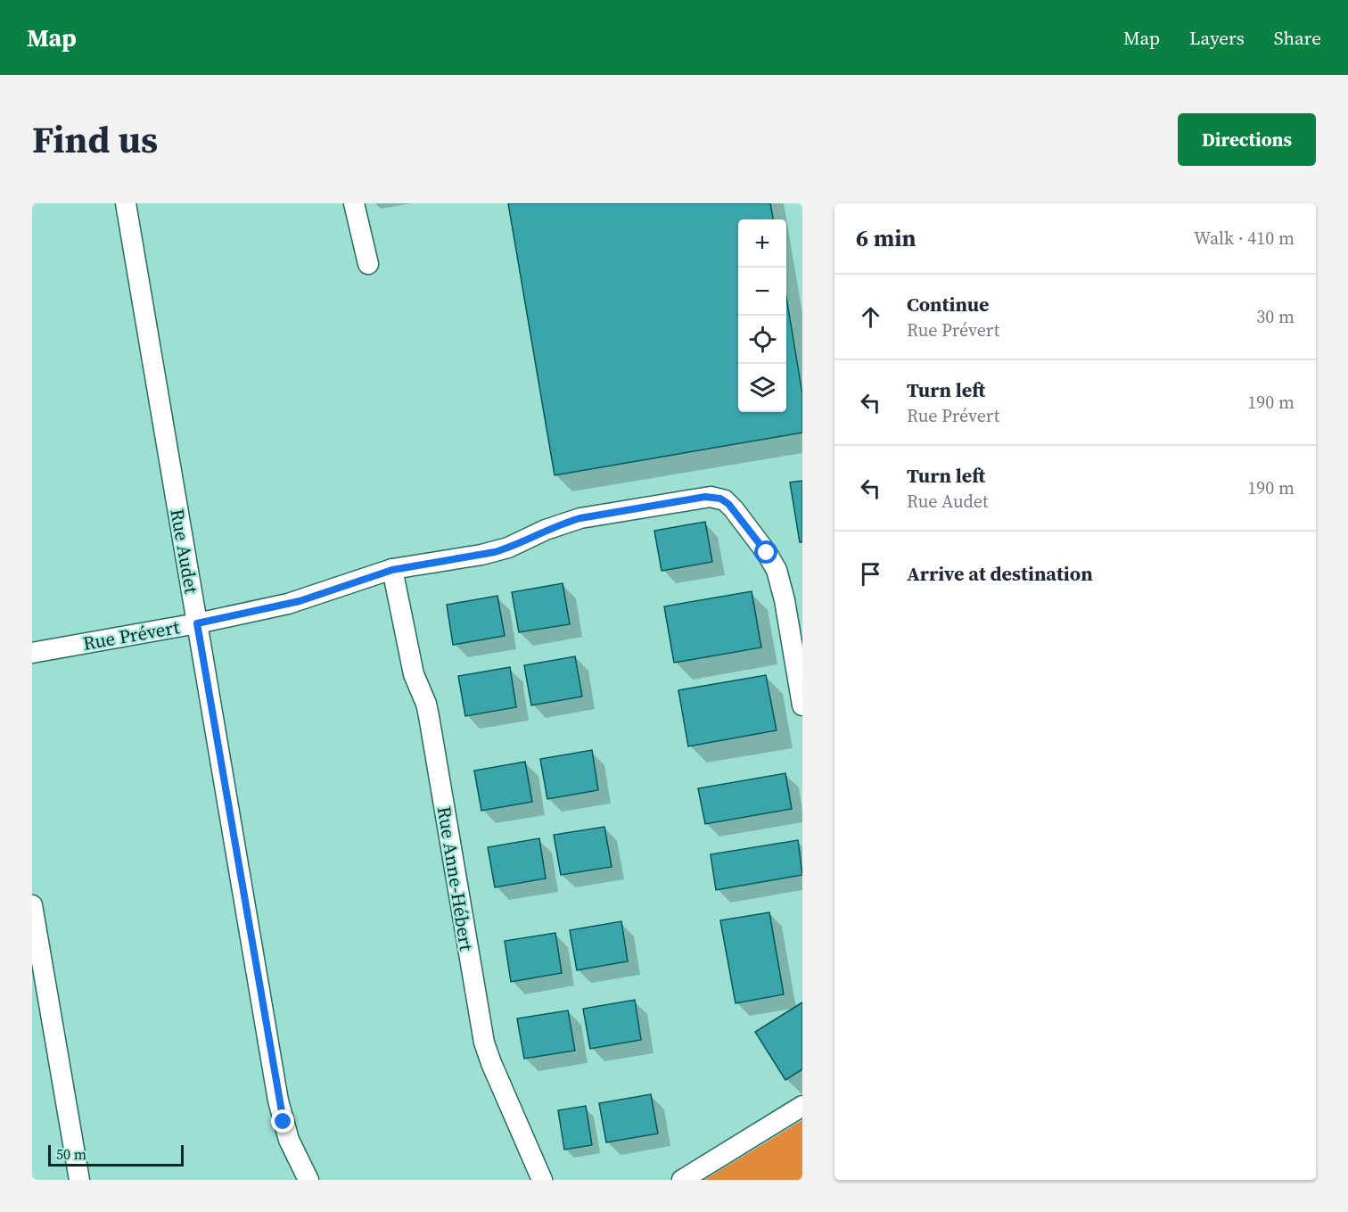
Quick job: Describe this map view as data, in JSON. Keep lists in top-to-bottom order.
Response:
{
  "streets": {
    "street": ["Rue Audet", "Rue Prévert", "Rue Anne-Hébert"]
  },
  "crossings": [
    ["Rue Audet", "Rue Prévert"],
    ["Rue Prévert", "Rue Anne-Hébert"]
  ],
  "scale_bar": "50 m",
  "page": {
    "header": "Map",
    "nav": ["Map", "Layers", "Share"],
    "title": "Find us",
    "buttons": "Directions",
    "heading": ["6 min", "Walk · 410 m"],
    "map_buttons": ["+", "−"],
    "list": [
      ["Continue", "Rue Prévert", "30 m"],
      ["Turn left", "Rue Prévert", "190 m"],
      ["Turn left", "Rue Audet", "190 m"],
      "Arrive at destination"
    ],
    "scale": "50 m"
  }
}
